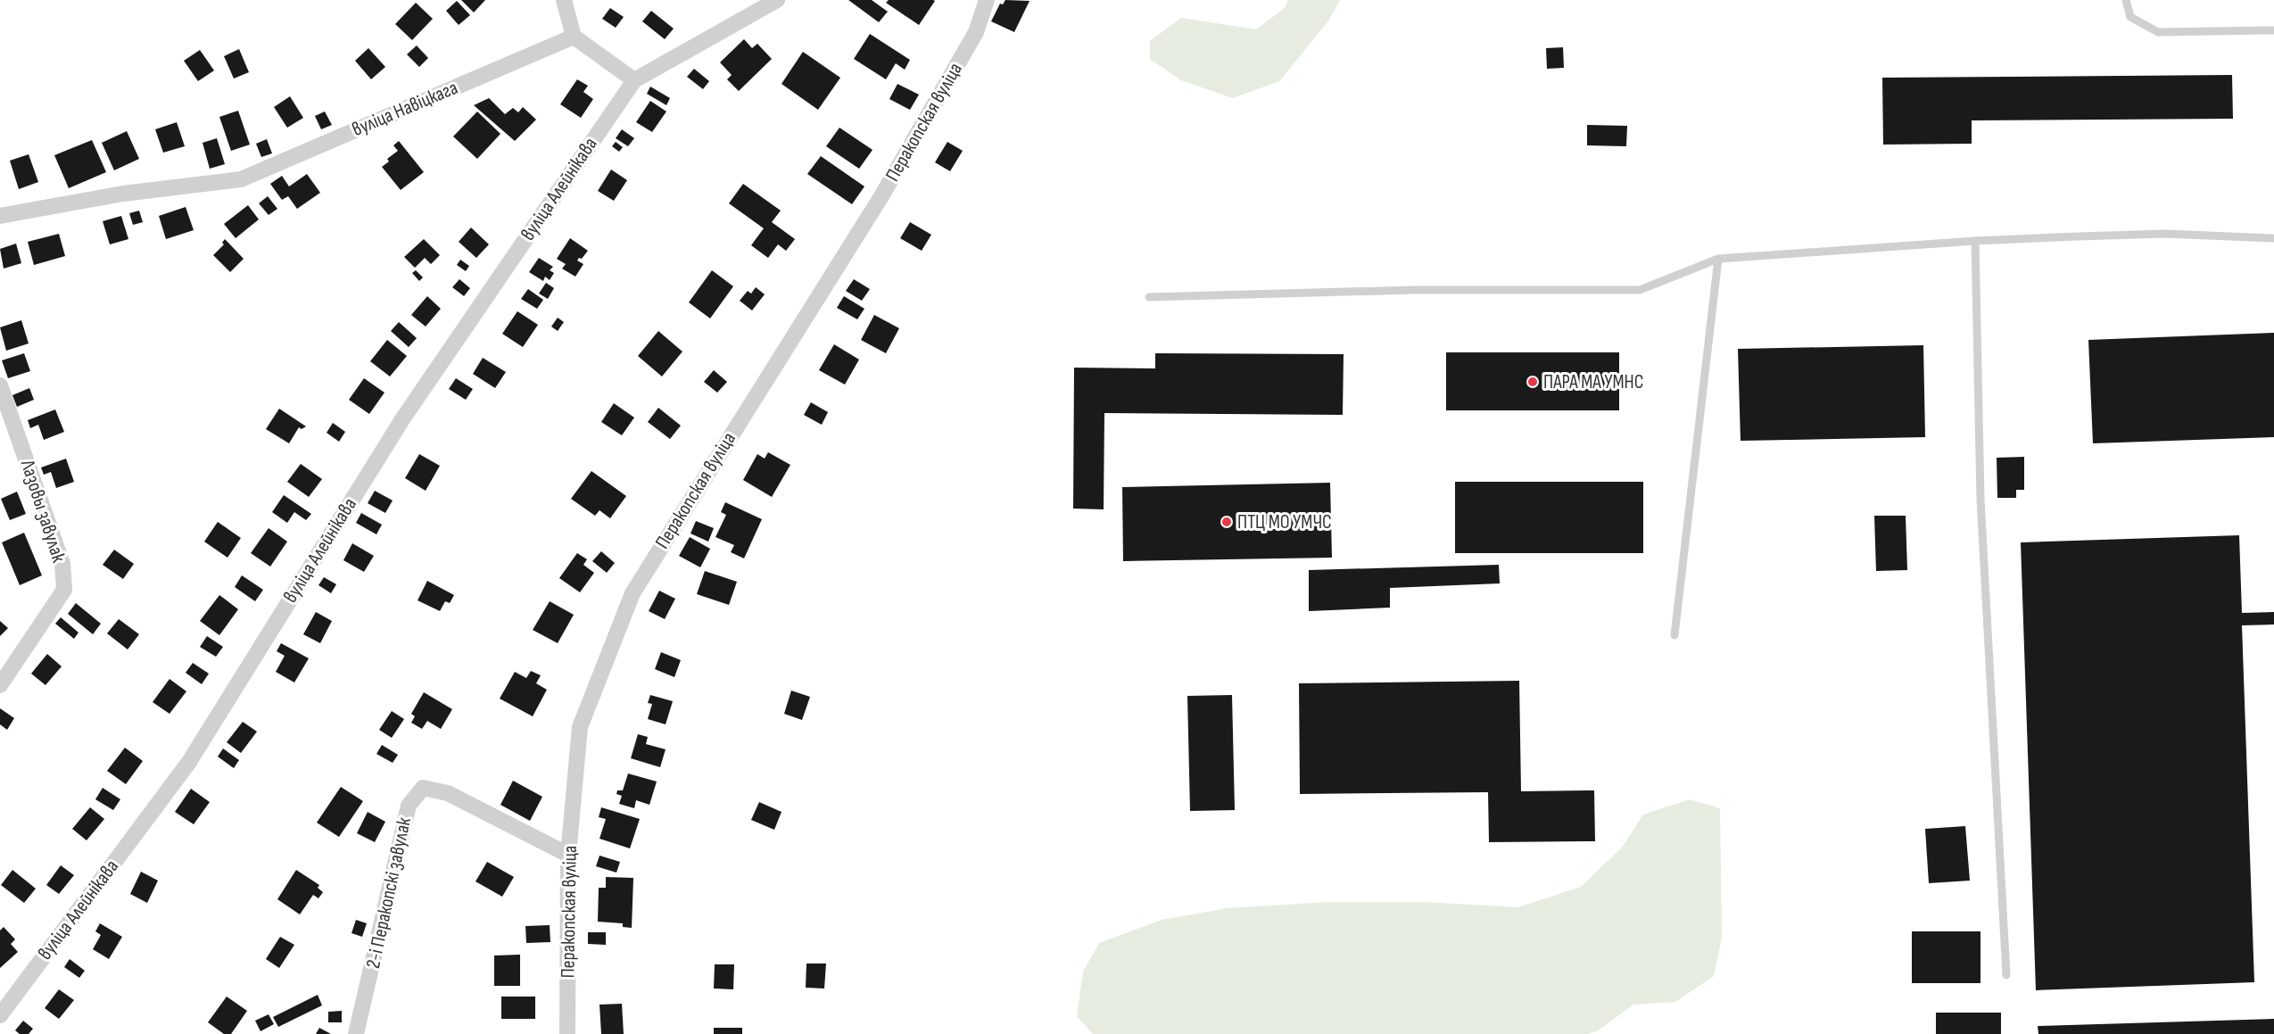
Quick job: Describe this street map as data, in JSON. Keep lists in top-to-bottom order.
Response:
{
  "streets": {
    "street": [
      "вуліца Навіцкага",
      "Перакопская вуліца",
      "вуліца Алейнікава",
      "Лазовы завулак",
      "2-і Перакопскі завулак"
    ]
  },
  "crossings": [
    ["Перакопская вуліца", "2-і Перакопскі завулак"]
  ],
  "places": ["ПАРА МА УМНС", "ПТЦ МО УМЧС"]
}
